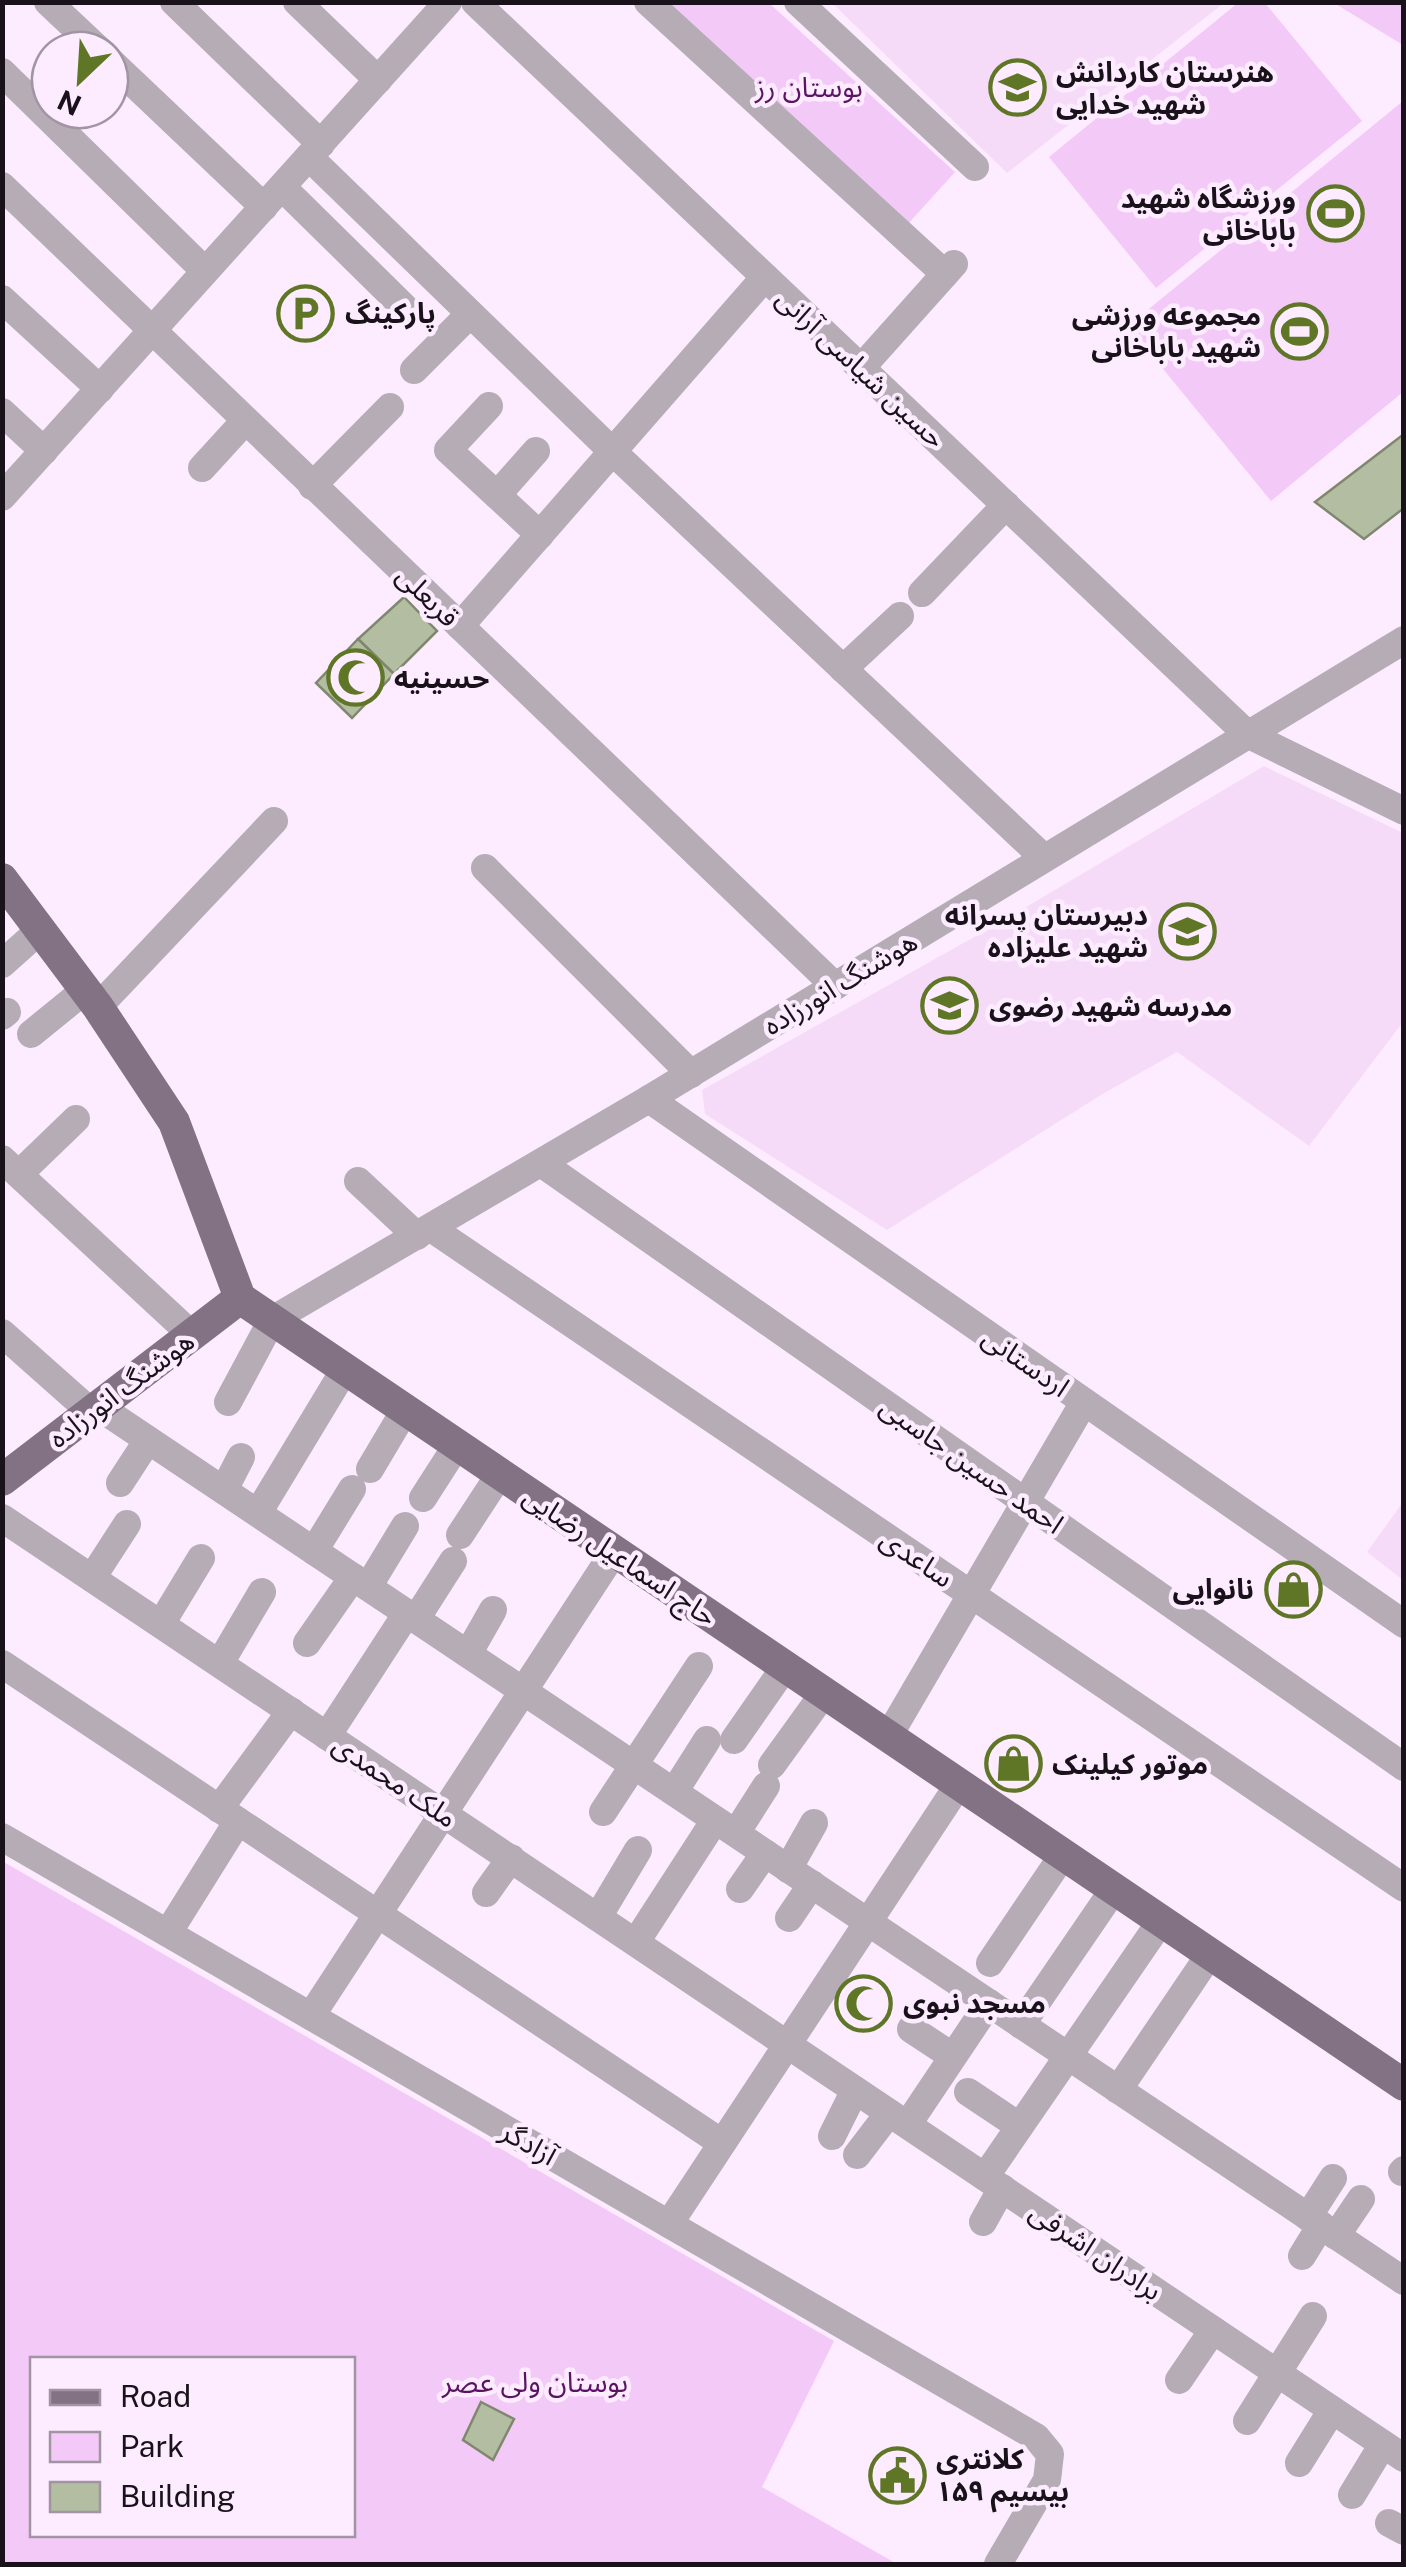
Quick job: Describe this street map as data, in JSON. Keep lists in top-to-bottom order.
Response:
{
  "streets": {
    "main road": ["هوشنگ انورزاده", "حاج اسماعیل رضایی"],
    "street": [
      "حسین شیاسی آرانی",
      "قربعلی",
      "اردستانی",
      "احمد حسین جاسبی",
      "ساعدی",
      "ملک محمدی",
      "آزادگر",
      "برادران اشرفی"
    ]
  },
  "crossings": [
    ["حسین شیاسی آرانی", "هوشنگ انورزاده"],
    ["قربعلی", "هوشنگ انورزاده"],
    ["هوشنگ انورزاده", "اردستانی"],
    ["هوشنگ انورزاده", "احمد حسین جاسبی"],
    ["هوشنگ انورزاده", "حاج اسماعیل رضایی"],
    ["هوشنگ انورزاده", "ساعدی"],
    ["ملک محمدی", "برادران اشرفی"]
  ],
  "parks": ["بوستان رز", "بوستان ولی عصر"],
  "places": {
    "school or university": ["هنرستان کاردانش شهید خدایی", "دبیرستان پسرانه شهید علیزاده", "مدرسه شهید رضوی"],
    "sports": ["ورزشگاه شهید باباخانی", "مجموعه ورزشی شهید باباخانی"],
    "parking": ["پارکینگ"],
    "mosque": ["حسینیه", "مسجد نبوی"],
    "shop": ["نانوایی", "موتور کیلینک"],
    "public building": ["کلانتری ۱۵۹ بیسیم"]
  },
  "legend": ["Road", "Park", "Building"],
  "north": "bottom left"
}
